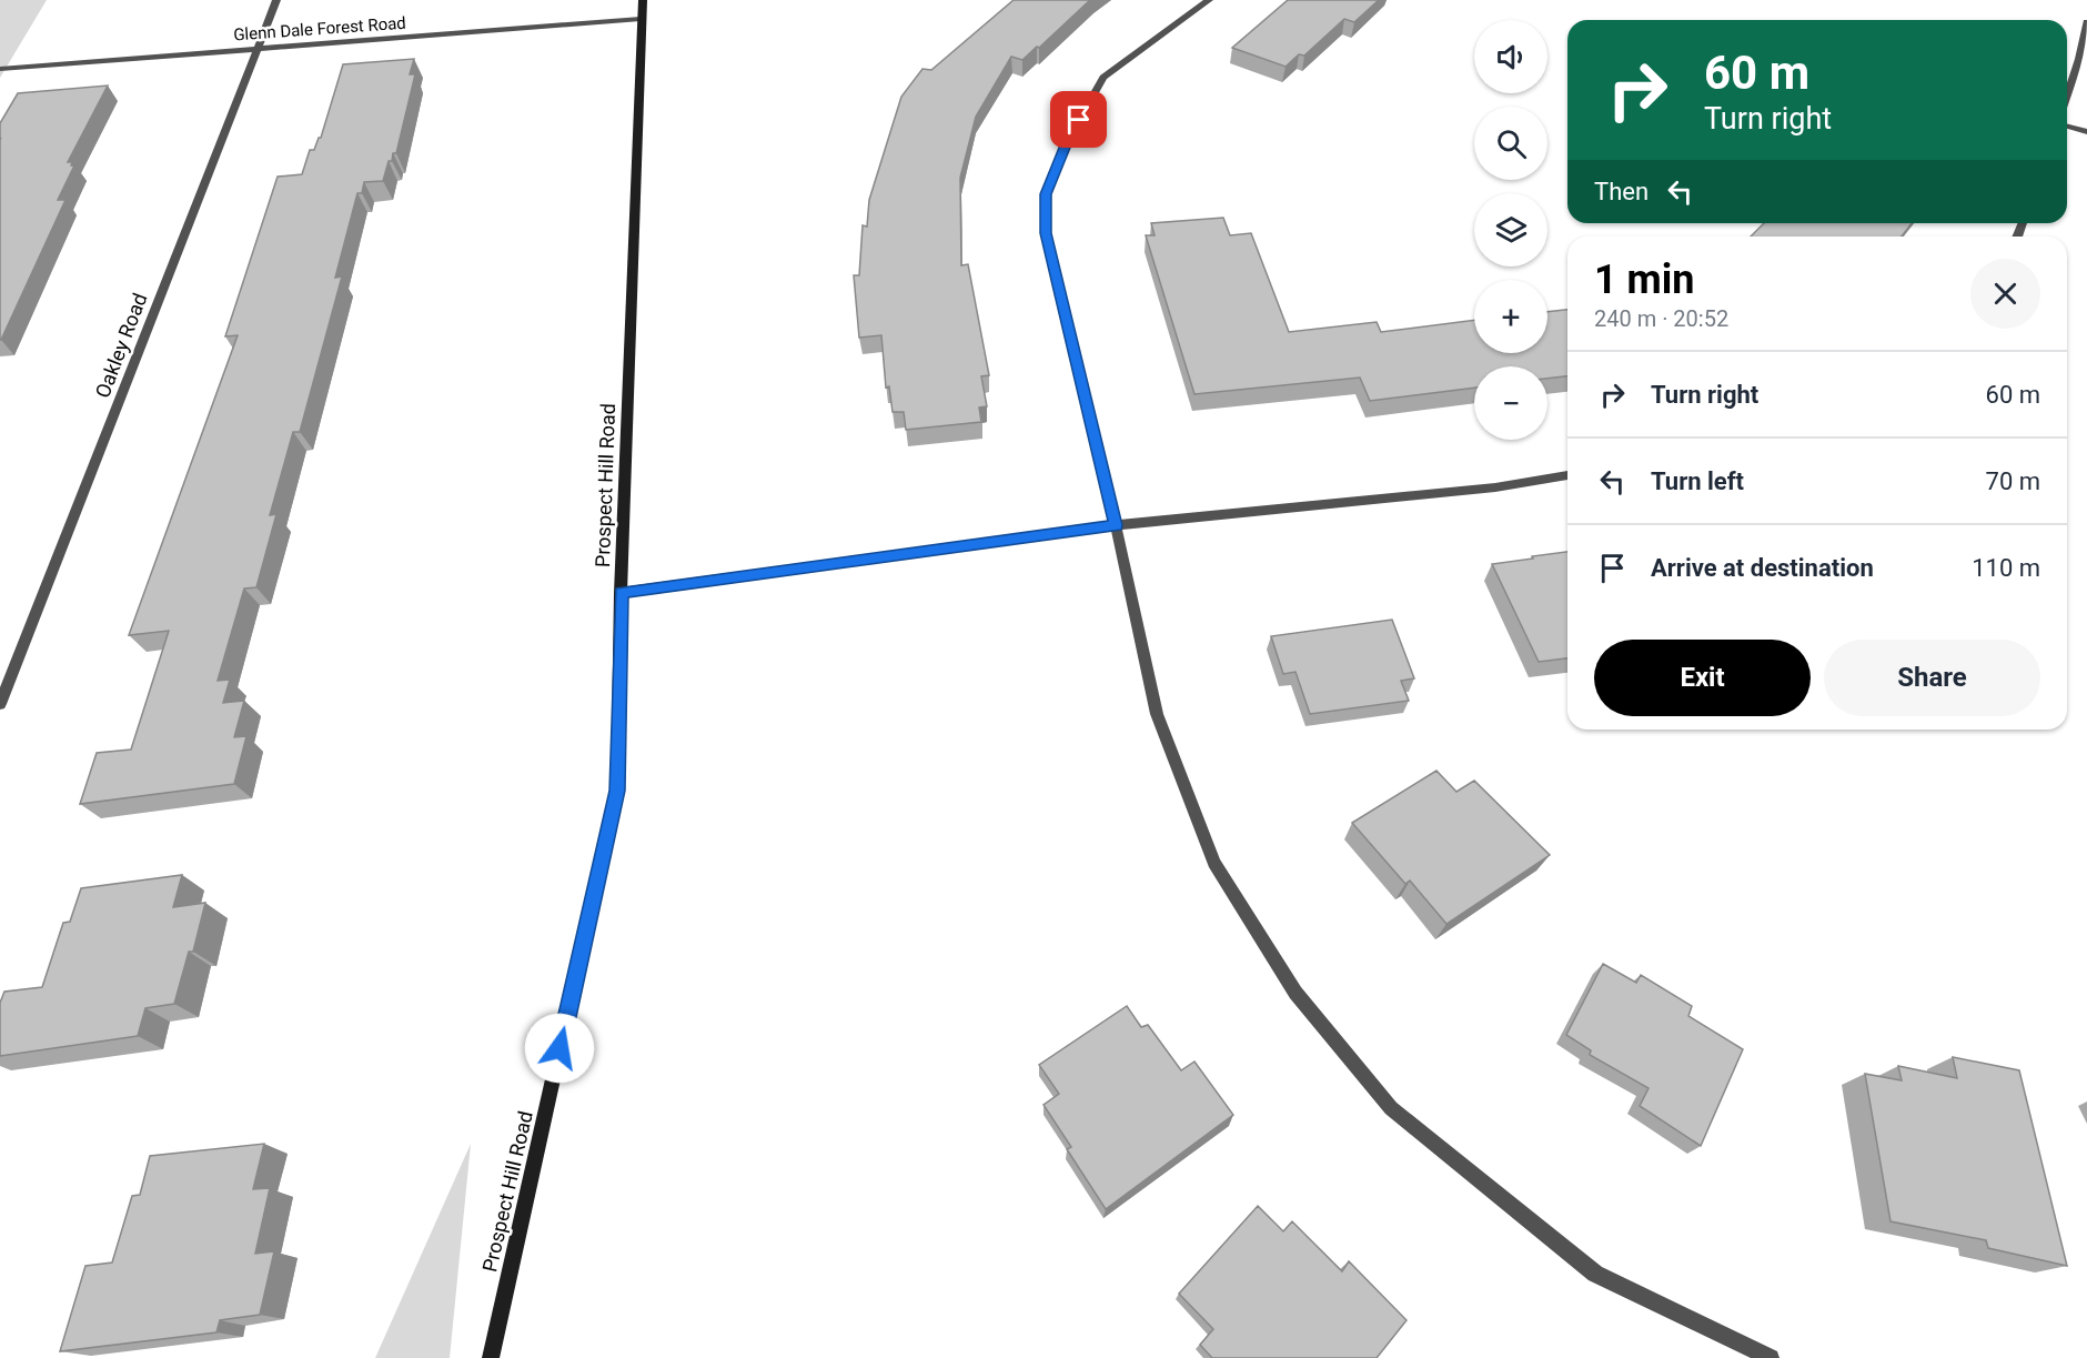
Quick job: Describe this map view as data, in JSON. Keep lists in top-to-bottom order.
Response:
{
  "streets": {
    "street": ["Glenn Dale Forest Road", "Oakley Road", "Prospect Hill Road"]
  },
  "crossings": [
    ["Glenn Dale Forest Road", "Oakley Road"],
    ["Glenn Dale Forest Road", "Prospect Hill Road"]
  ],
  "page": {
    "map_buttons": ["+", "−"],
    "turn": ["60 m", "Turn right"],
    "then": "Then",
    "heading": ["1 min", "240 m · 20:52"],
    "list": [
      {
        "name": "Turn right",
        "value": "60 m"
      },
      {
        "name": "Turn left",
        "value": "70 m"
      },
      {
        "name": "Arrive at destination",
        "value": "110 m"
      }
    ],
    "buttons": ["Exit", "Share"]
  }
}
